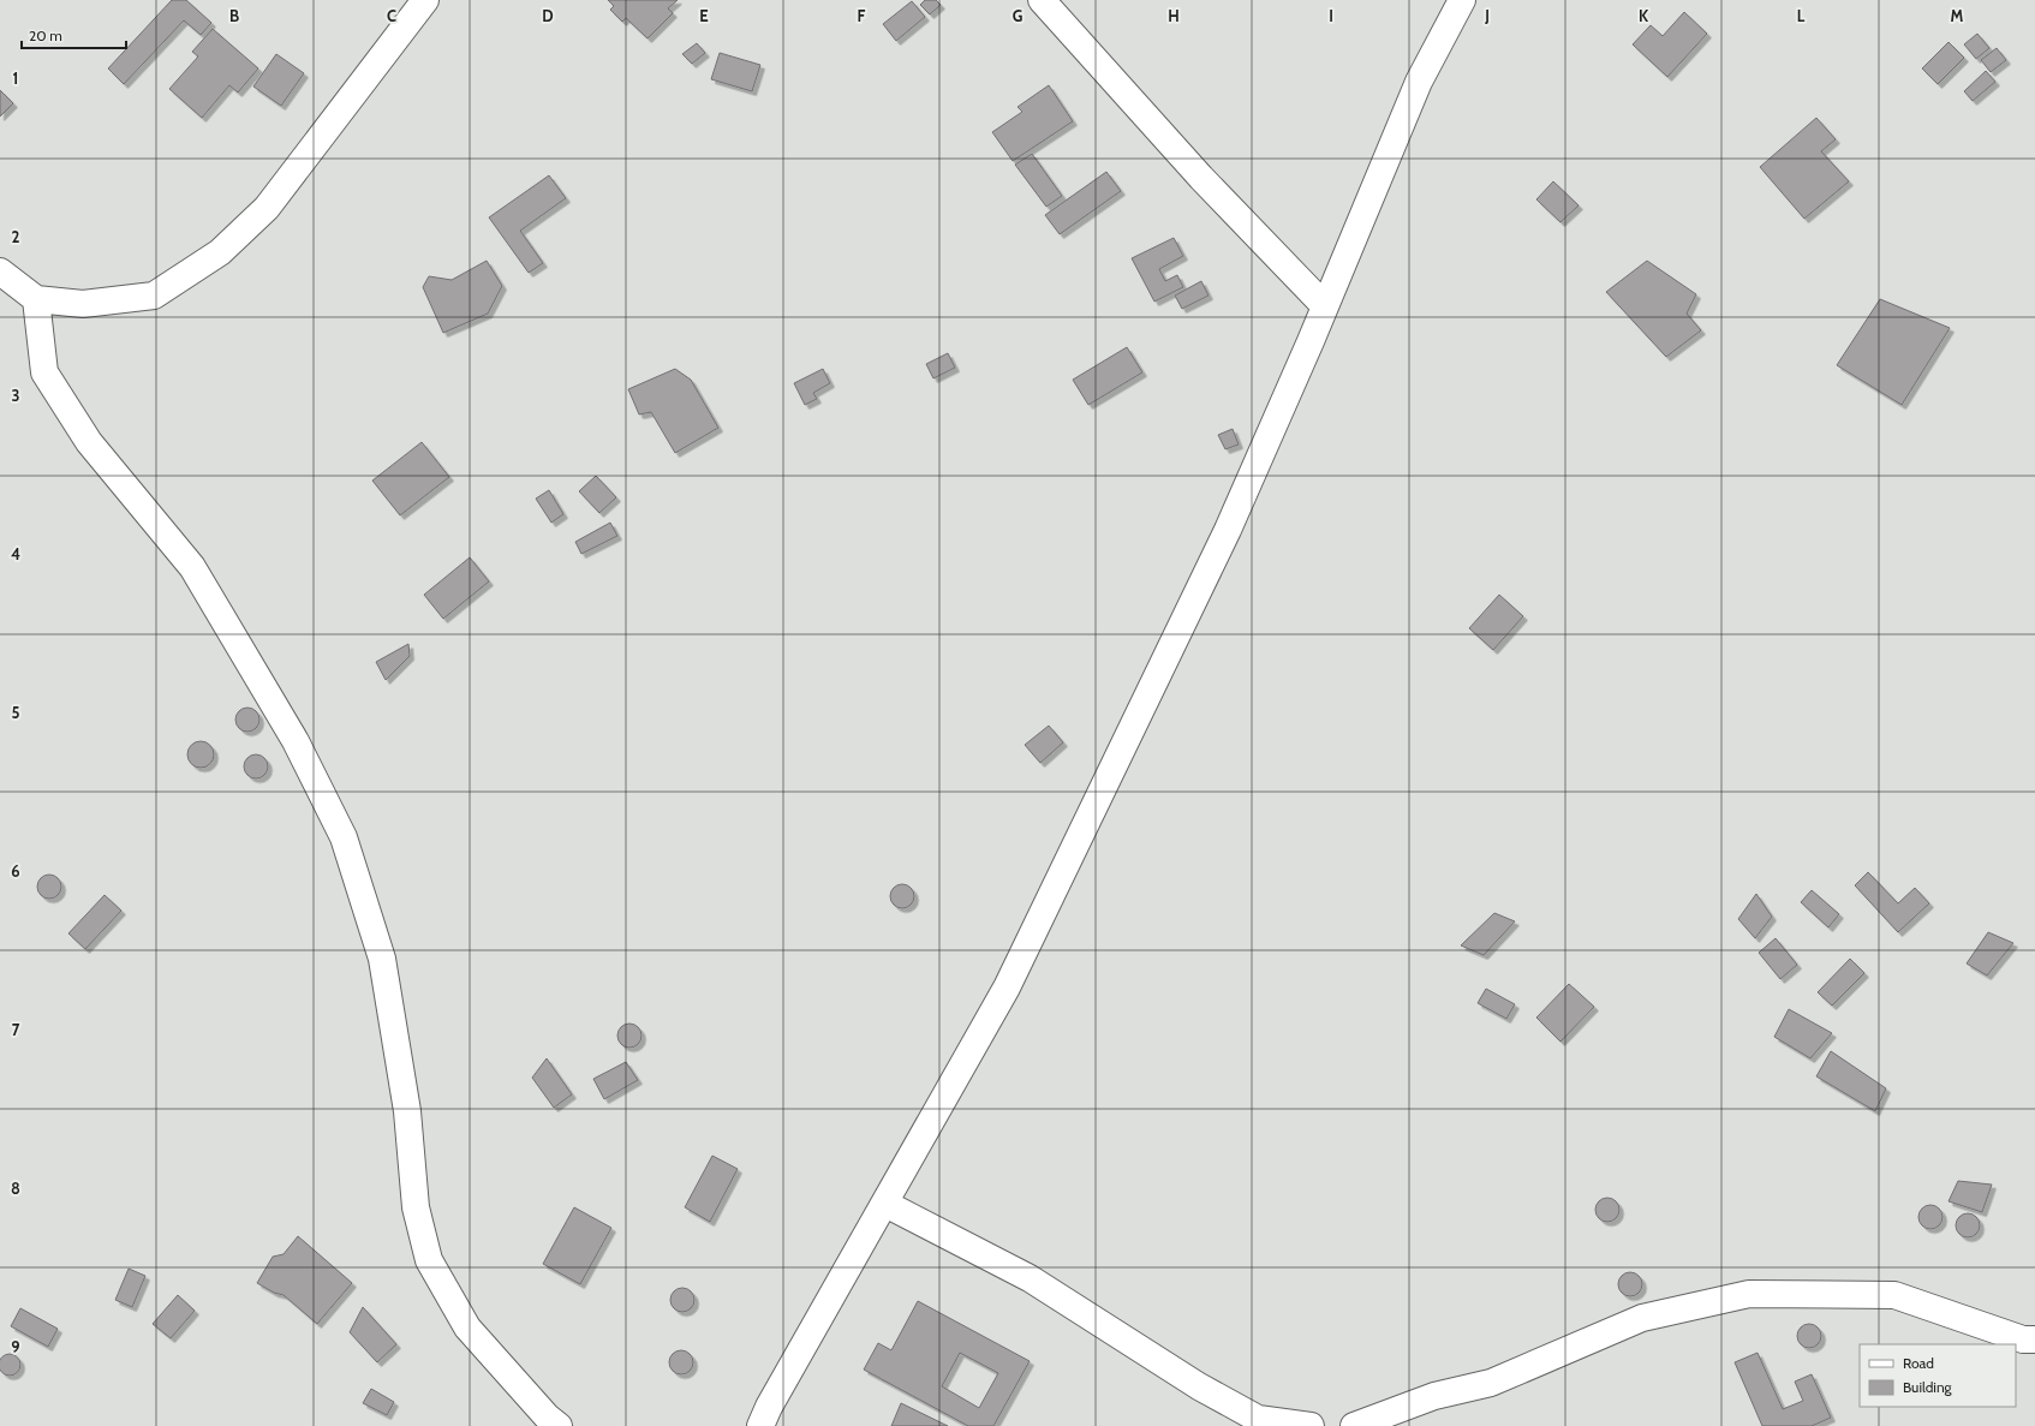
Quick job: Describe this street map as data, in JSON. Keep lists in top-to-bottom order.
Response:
{
  "legend": ["Road", "Building"],
  "scale_bar": "20 m",
  "grid": {
    "columns": [
      "B",
      "C",
      "D",
      "E",
      "F",
      "G",
      "H",
      "I",
      "J",
      "K",
      "L",
      "M"
    ],
    "rows": [
      "1",
      "2",
      "3",
      "4",
      "5",
      "6",
      "7",
      "8",
      "9"
    ]
  }
}
